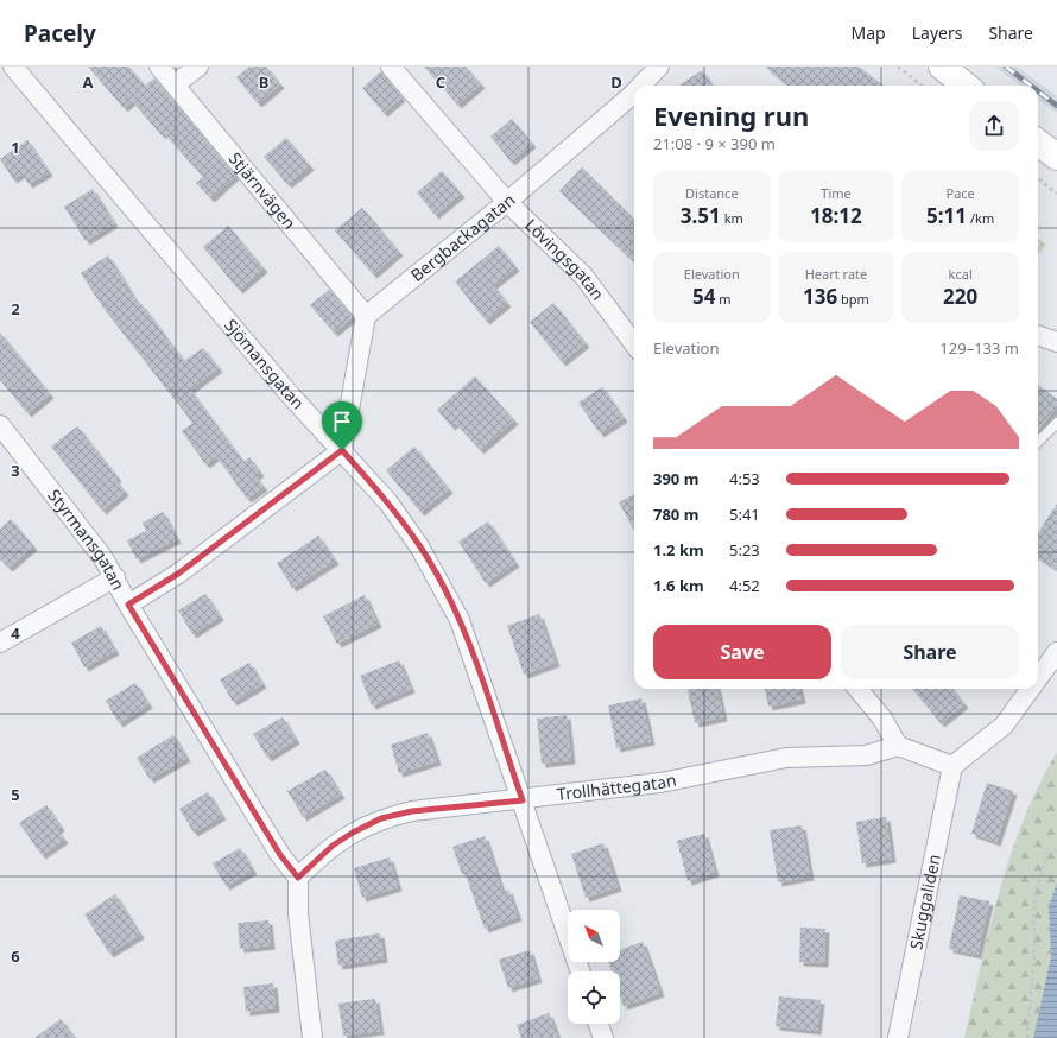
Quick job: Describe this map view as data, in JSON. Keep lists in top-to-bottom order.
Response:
{
  "streets": {
    "street": [
      "Stjärnvägen",
      "Bergbackagatan",
      "Lövingsgatan",
      "Sjömansgatan",
      "Styrmansgatan",
      "Trollhättegatan",
      "Skuggaliden"
    ]
  },
  "crossings": [
    ["Stjärnvägen", "Bergbackagatan"],
    ["Bergbackagatan", "Lövingsgatan"],
    ["Sjömansgatan", "Trollhättegatan"],
    ["Styrmansgatan", "Trollhättegatan"]
  ],
  "north": "top left",
  "page": {
    "header": "Pacely",
    "nav": ["Map", "Layers", "Share"],
    "heading": ["Evening run", "21:08 · 9 × 390 m"],
    "stats": [
      ["Distance", "3.51 km"],
      ["Time", "18:12"],
      ["Pace", "5:11 /km"],
      ["Elevation", "54 m"],
      ["Heart rate", "136 bpm"],
      ["kcal", "220"]
    ],
    "chart": ["Elevation", "129–133 m"],
    "list": [
      {
        "name": "390 m",
        "note": "4:53"
      },
      {
        "name": "780 m",
        "note": "5:41"
      },
      {
        "name": "1.2 km",
        "note": "5:23"
      },
      {
        "name": "1.6 km",
        "note": "4:52"
      }
    ],
    "buttons": ["Save", "Share"]
  },
  "grid": {
    "columns": [
      "A",
      "B",
      "C",
      "D"
    ],
    "rows": [
      "1",
      "2",
      "3",
      "4",
      "5",
      "6"
    ]
  }
}
